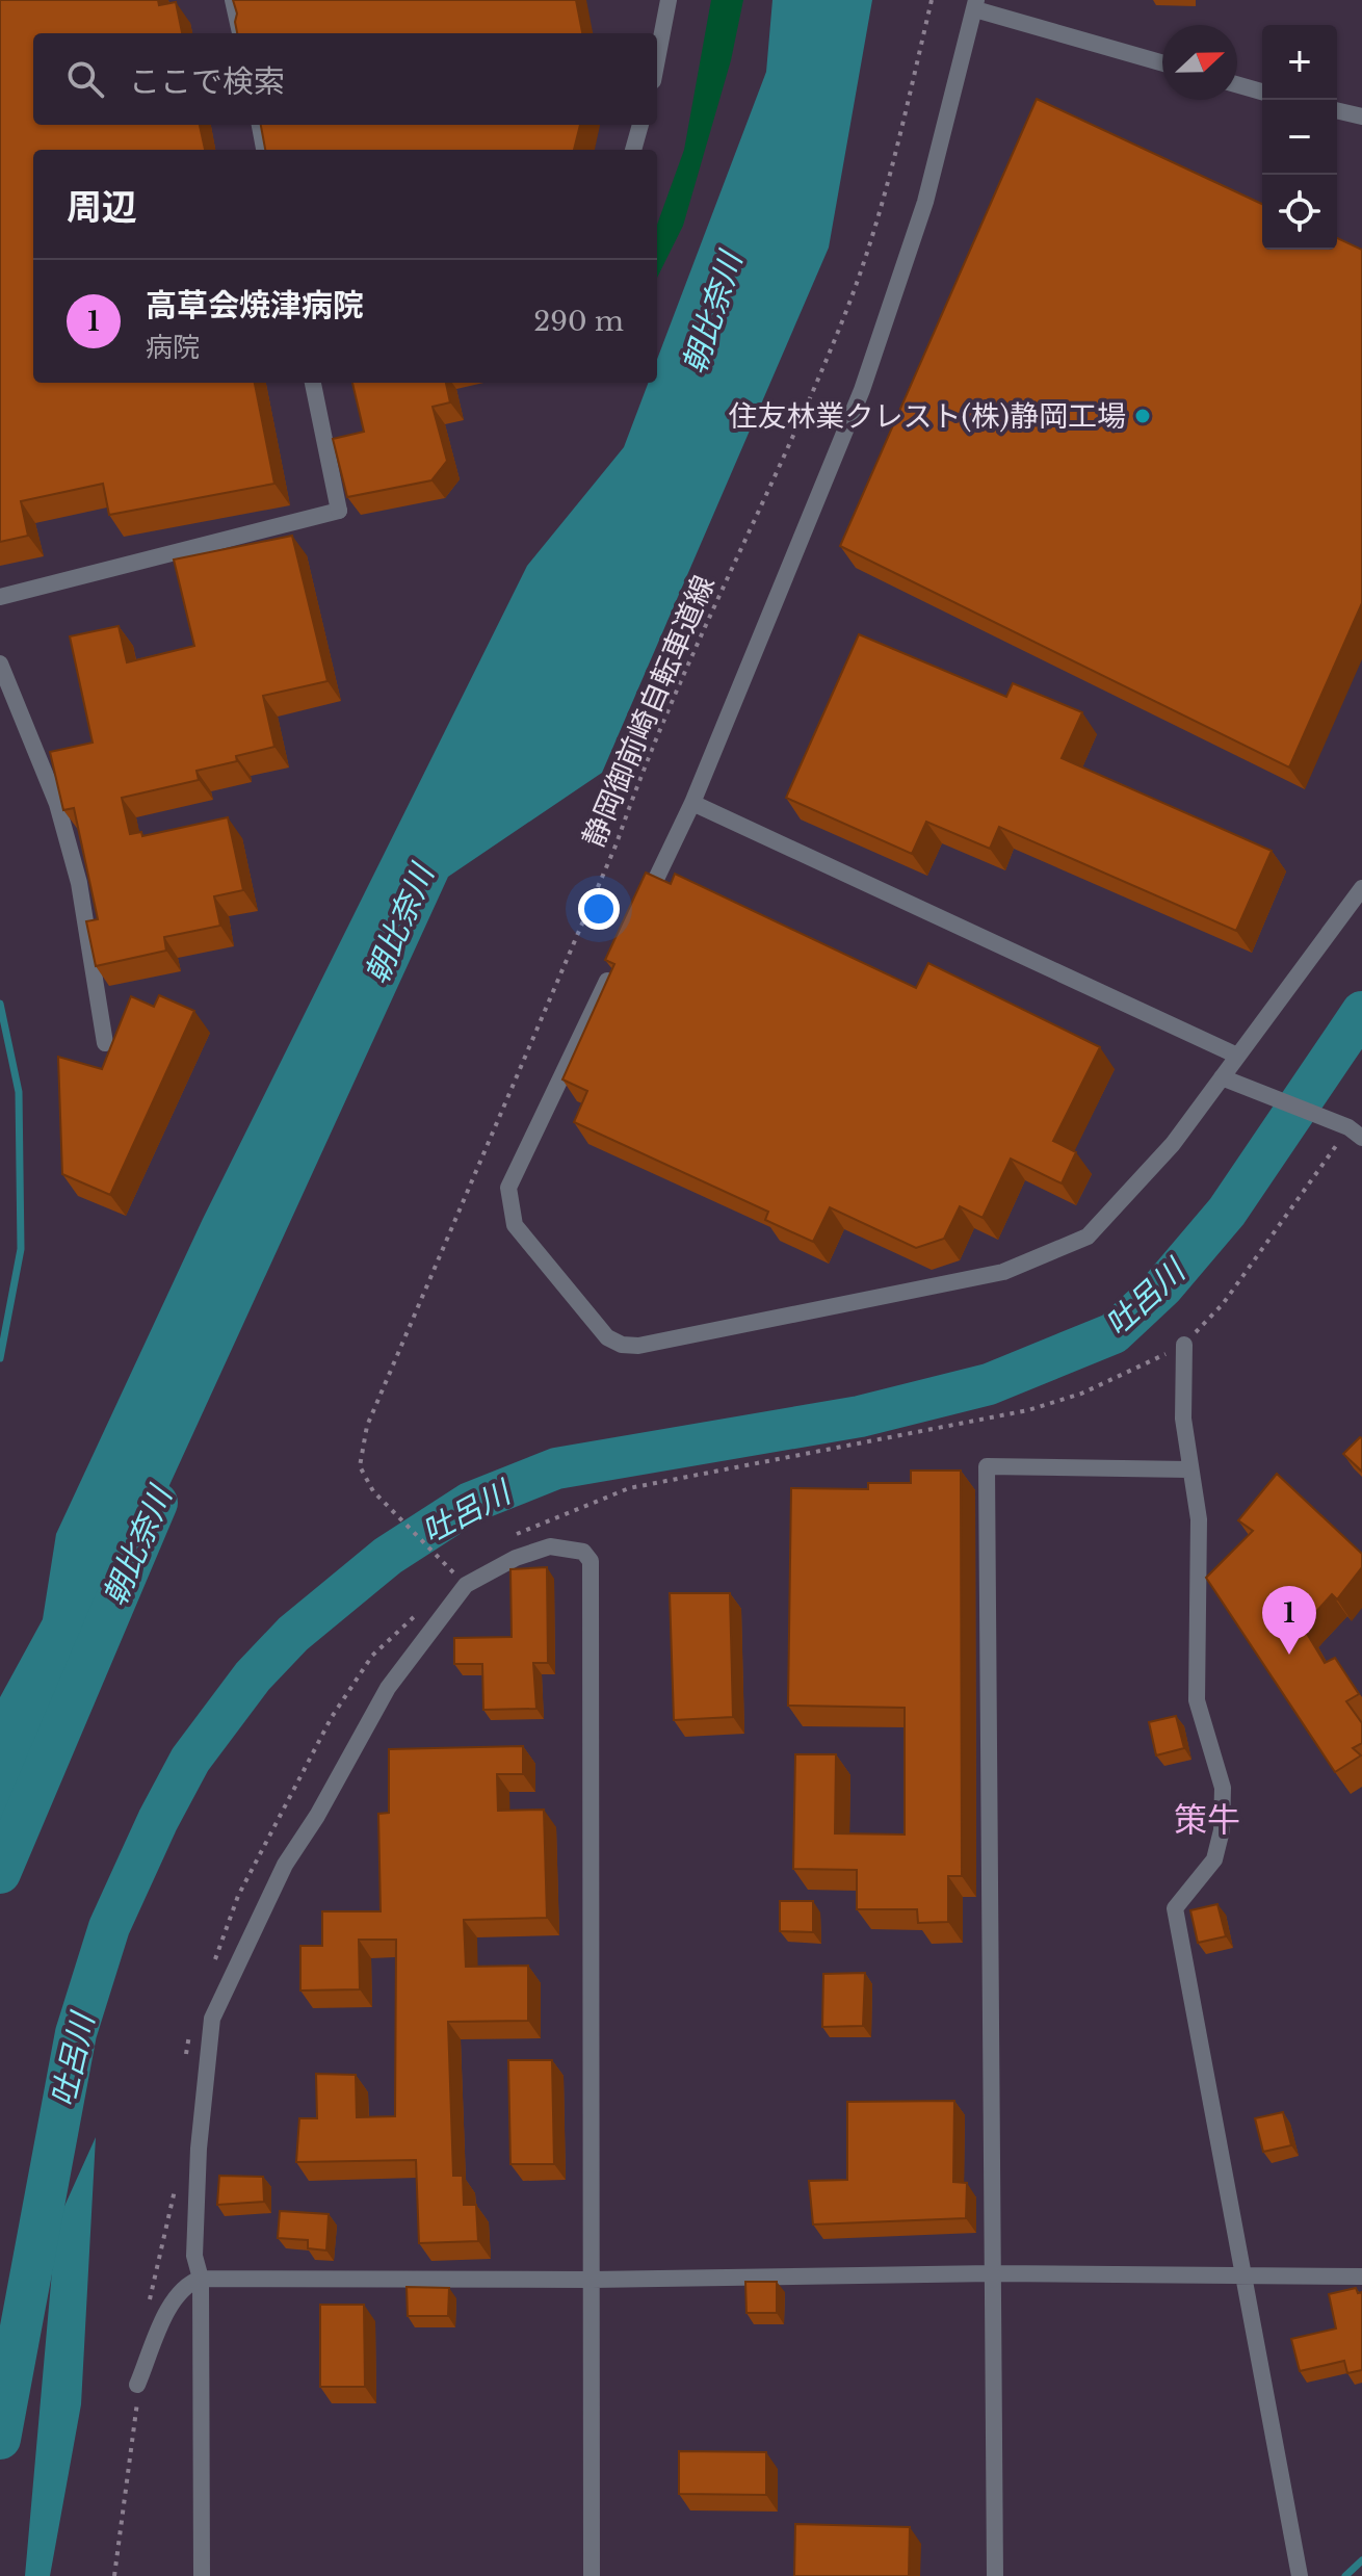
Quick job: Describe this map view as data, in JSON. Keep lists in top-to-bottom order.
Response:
{
  "streets": {
    "path": ["静岡御前崎自転車道線"]
  },
  "districts": ["策牛"],
  "water": ["朝比奈川", "吐呂川"],
  "places": ["住友林業クレスト(株)静岡工場"],
  "north": "right",
  "page": {
    "map_buttons": ["+", "−"],
    "search": "ここで検索",
    "heading": "周辺",
    "list": [
      {
        "mark": "1",
        "name": "高草会焼津病院",
        "note": "病院",
        "value": "290 m"
      }
    ],
    "pins": "1"
  }
}
